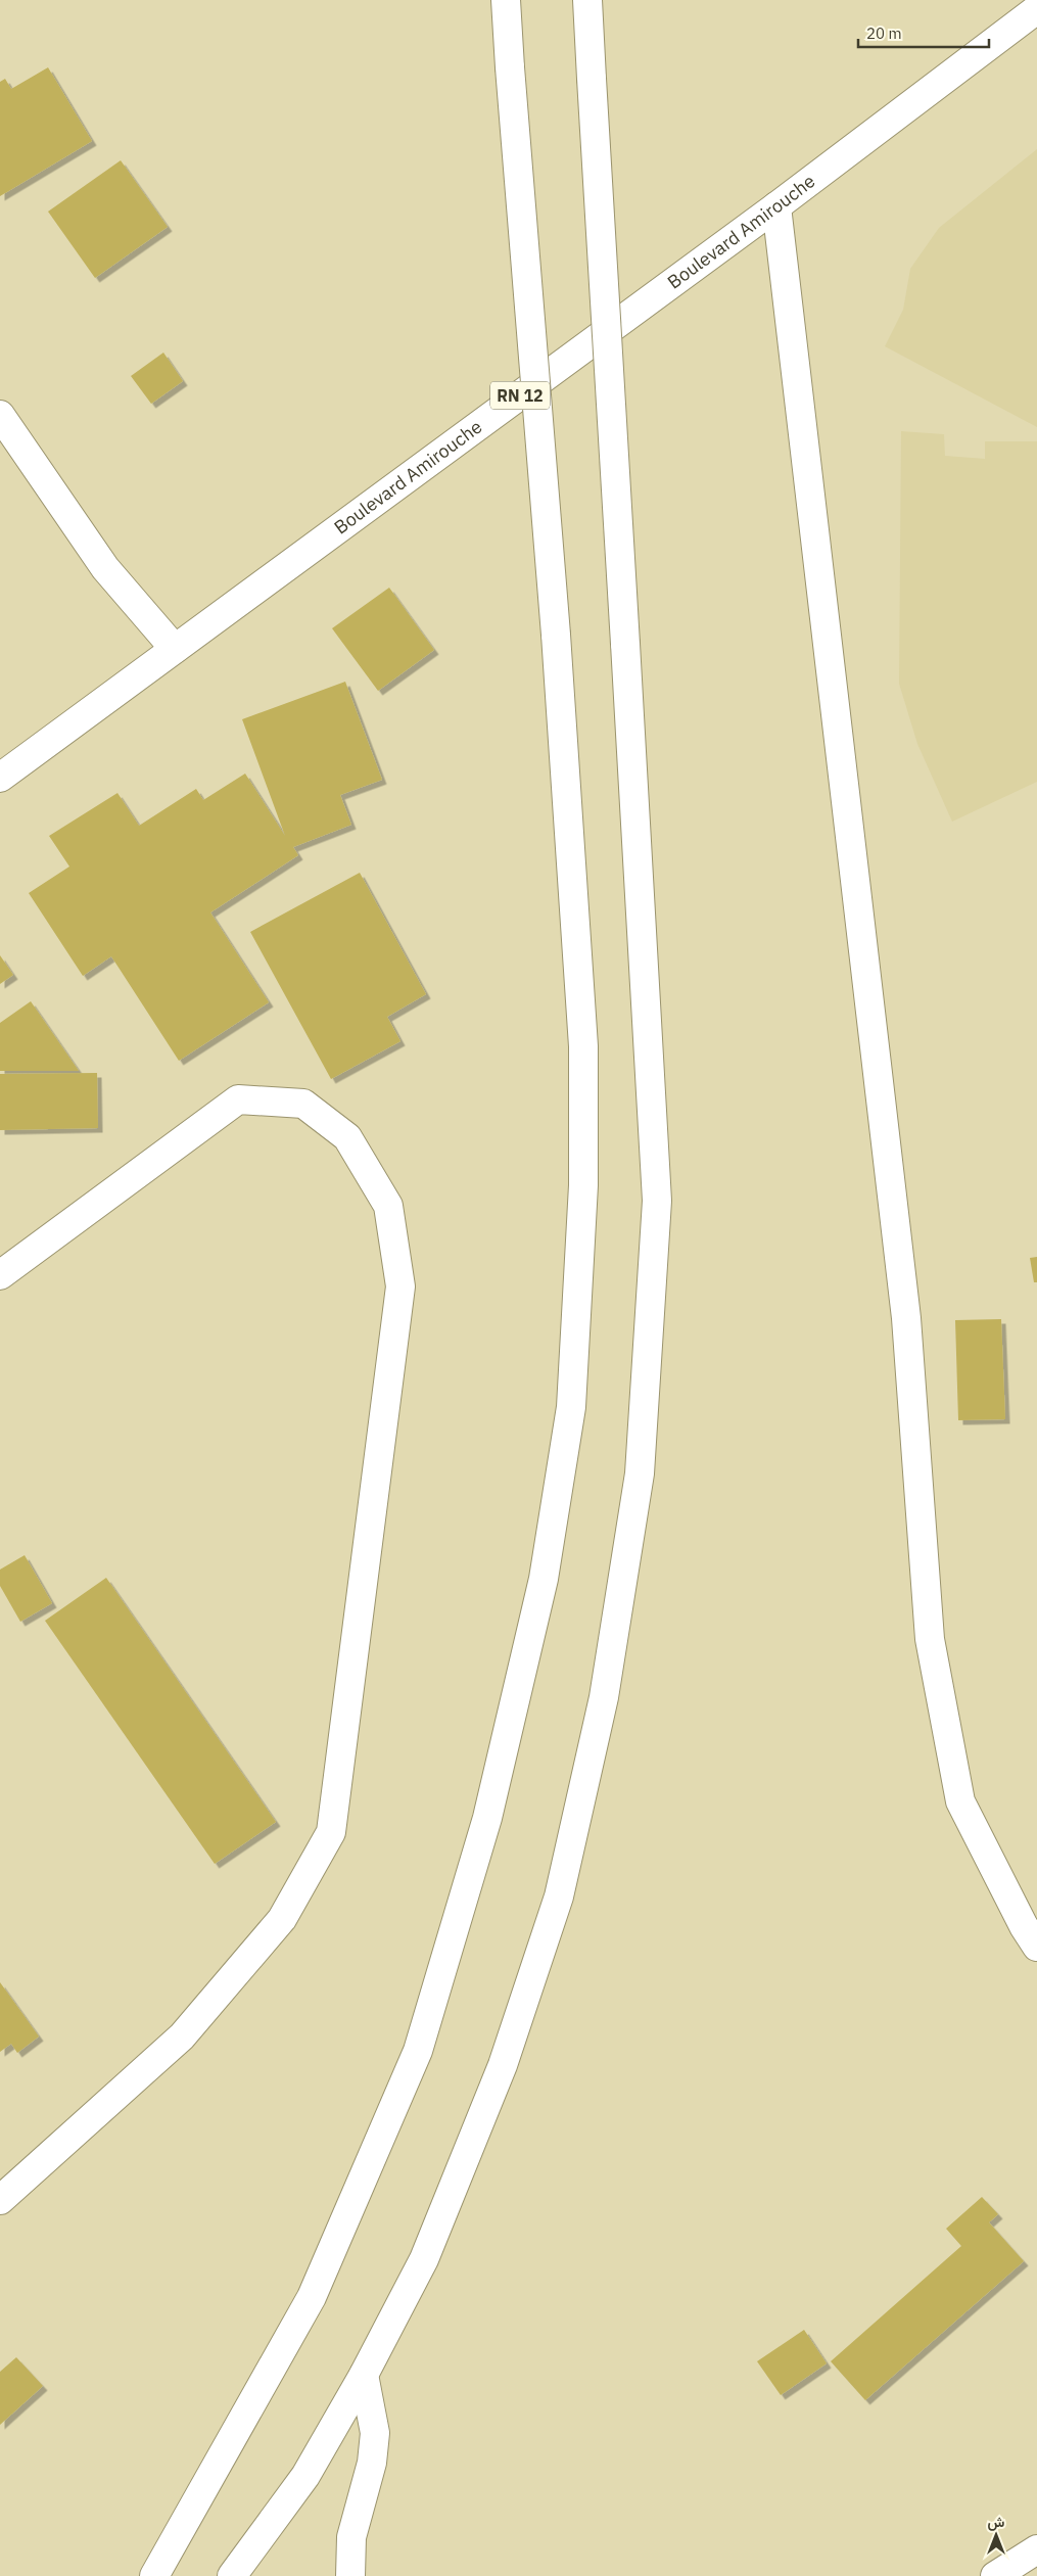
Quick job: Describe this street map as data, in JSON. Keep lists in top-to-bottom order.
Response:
{
  "streets": {
    "main road": ["Boulevard Amirouche", "RN 12"]
  },
  "scale_bar": "20 m",
  "north": "top"
}
